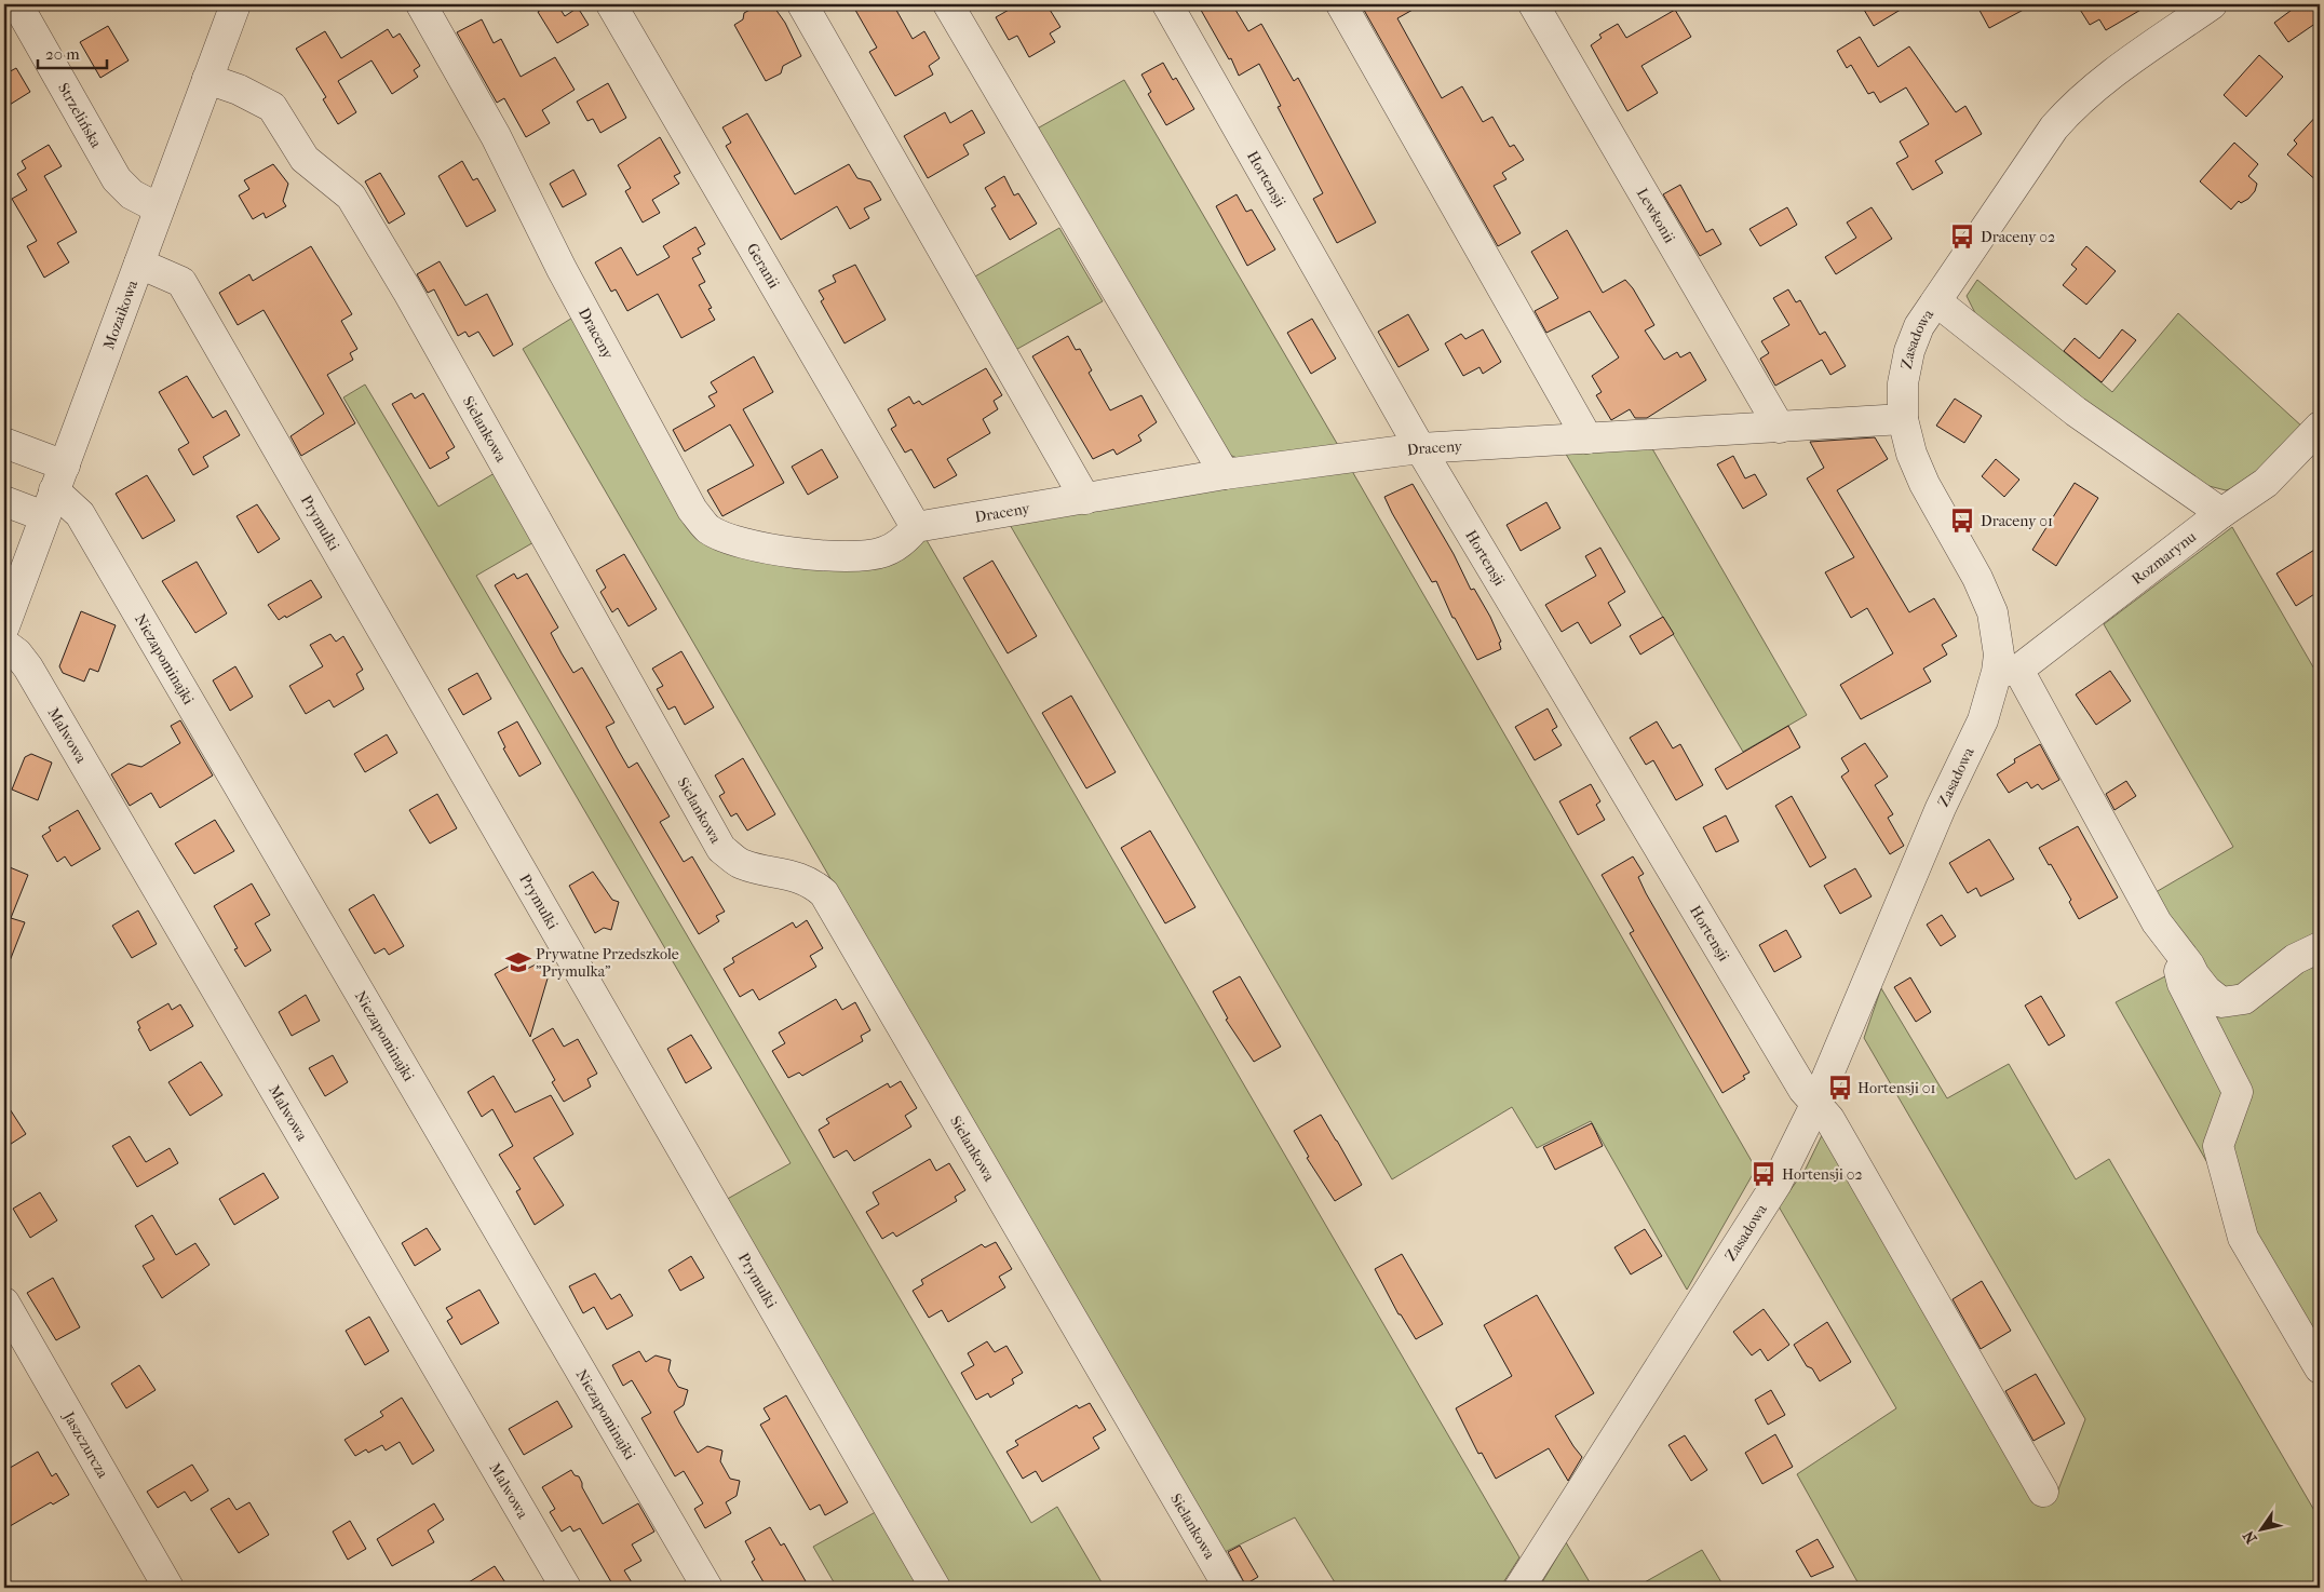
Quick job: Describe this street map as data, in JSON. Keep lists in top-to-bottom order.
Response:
{
  "streets": {
    "street": [
      "Strzelińska",
      "Hortensji",
      "Lewkonii",
      "Geranii",
      "Mozaikowa",
      "Draceny",
      "Zasadowa",
      "Sielankowa",
      "Prymulki",
      "Rozmarynu",
      "Niezapominajki",
      "Malwowa",
      "Jaszczurcza"
    ]
  },
  "crossings": [
    ["Strzelińska", "Mozaikowa"],
    ["Hortensji", "Draceny"],
    ["Hortensji", "Zasadowa"],
    ["Lewkonii", "Draceny"],
    ["Geranii", "Draceny"],
    ["Mozaikowa", "Sielankowa"],
    ["Mozaikowa", "Prymulki"],
    ["Mozaikowa", "Niezapominajki"],
    ["Draceny", "Zasadowa"],
    ["Zasadowa", "Rozmarynu"]
  ],
  "places": {
    "bus stop": [
      "Draceny 02",
      "Draceny 01",
      "Hortensji 01",
      "Hortensji 02"
    ],
    "school or university": ["Prywatne Przedszkole \"Prymulka\""]
  },
  "scale_bar": "20 m",
  "north": "bottom left"
}
